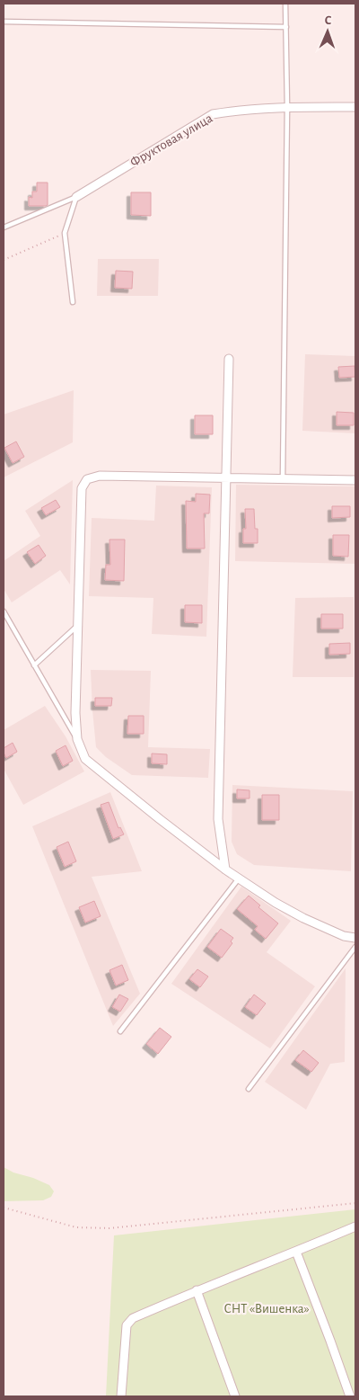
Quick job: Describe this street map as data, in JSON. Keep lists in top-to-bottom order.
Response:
{
  "streets": {
    "street": ["Фруктовая улица"]
  },
  "parks": ["СНТ «Вишенка»"],
  "north": "top"
}
